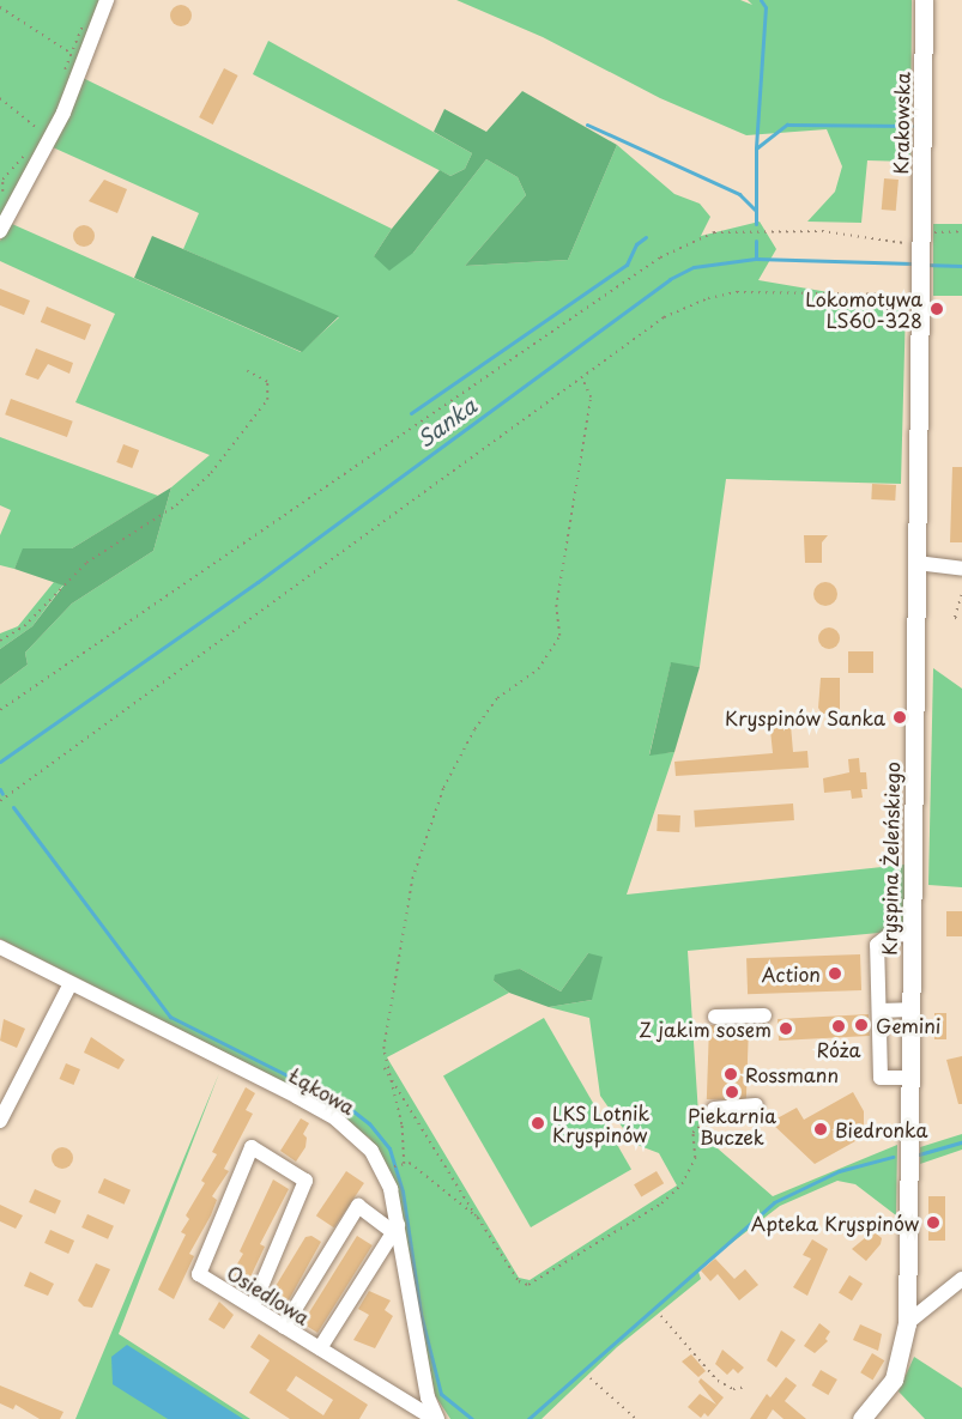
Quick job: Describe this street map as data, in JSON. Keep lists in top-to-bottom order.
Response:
{
  "streets": {
    "main road": ["Krakowska", "Kryspina Żeleńskiego"],
    "street": ["Łąkowa", "Osiedlowa"]
  },
  "crossings": [
    ["Krakowska", "Kryspina Żeleńskiego"],
    ["Łąkowa", "Osiedlowa"]
  ],
  "water": ["Sanka"],
  "places": [
    "Lokomotywa LS60-328",
    "Kryspinów Sanka",
    "Action",
    "Gemini",
    "Róża",
    "Z jakim sosem",
    "Rossmann",
    "Piekarnia Buczek",
    "LKS Lotnik Kryspinów",
    "Biedronka",
    "Apteka Kryspinów"
  ]
}
